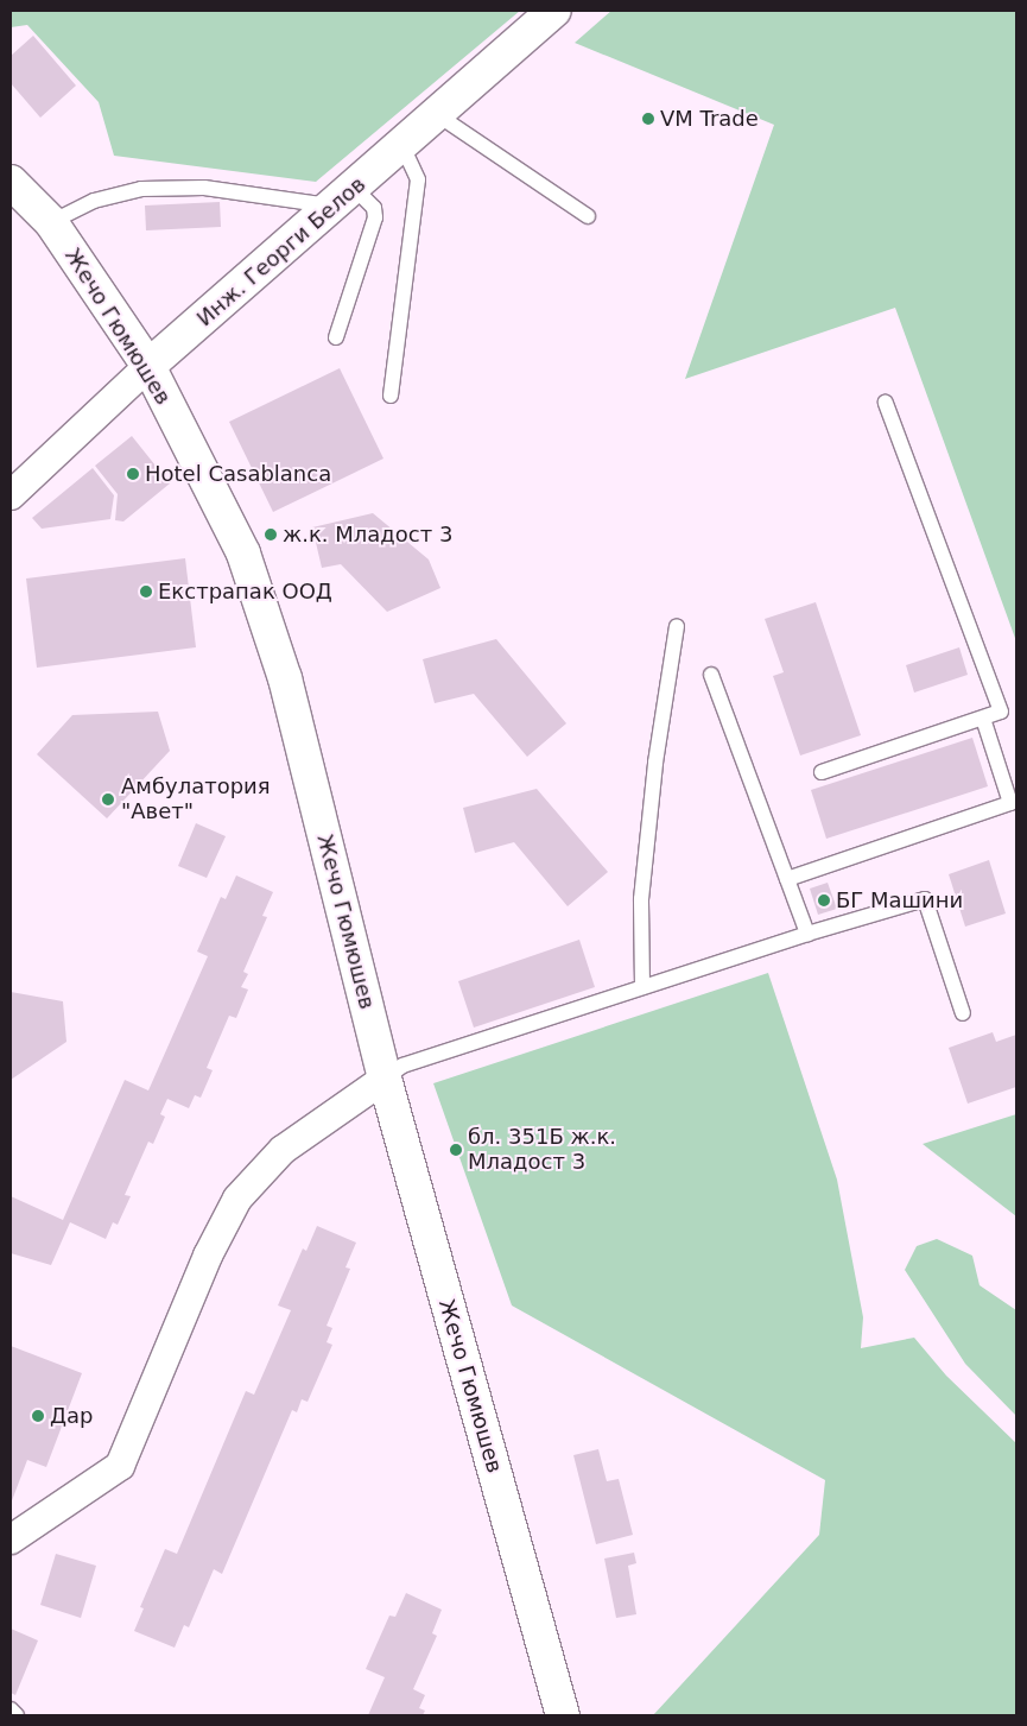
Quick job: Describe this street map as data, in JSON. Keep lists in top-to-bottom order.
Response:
{
  "streets": {
    "street": ["Инж. Георги Белов", "Жечо Гюмюшев"]
  },
  "crossings": [
    ["Инж. Георги Белов", "Жечо Гюмюшев"]
  ],
  "places": [
    "VM Trade",
    "Hotel Casablanca",
    "ж.к. Младост 3",
    "Екстрапак ООД",
    "Амбулатория \"Авет\"",
    "БГ Машини",
    "бл. 351Б ж.к. Младост 3",
    "Дар"
  ]
}
